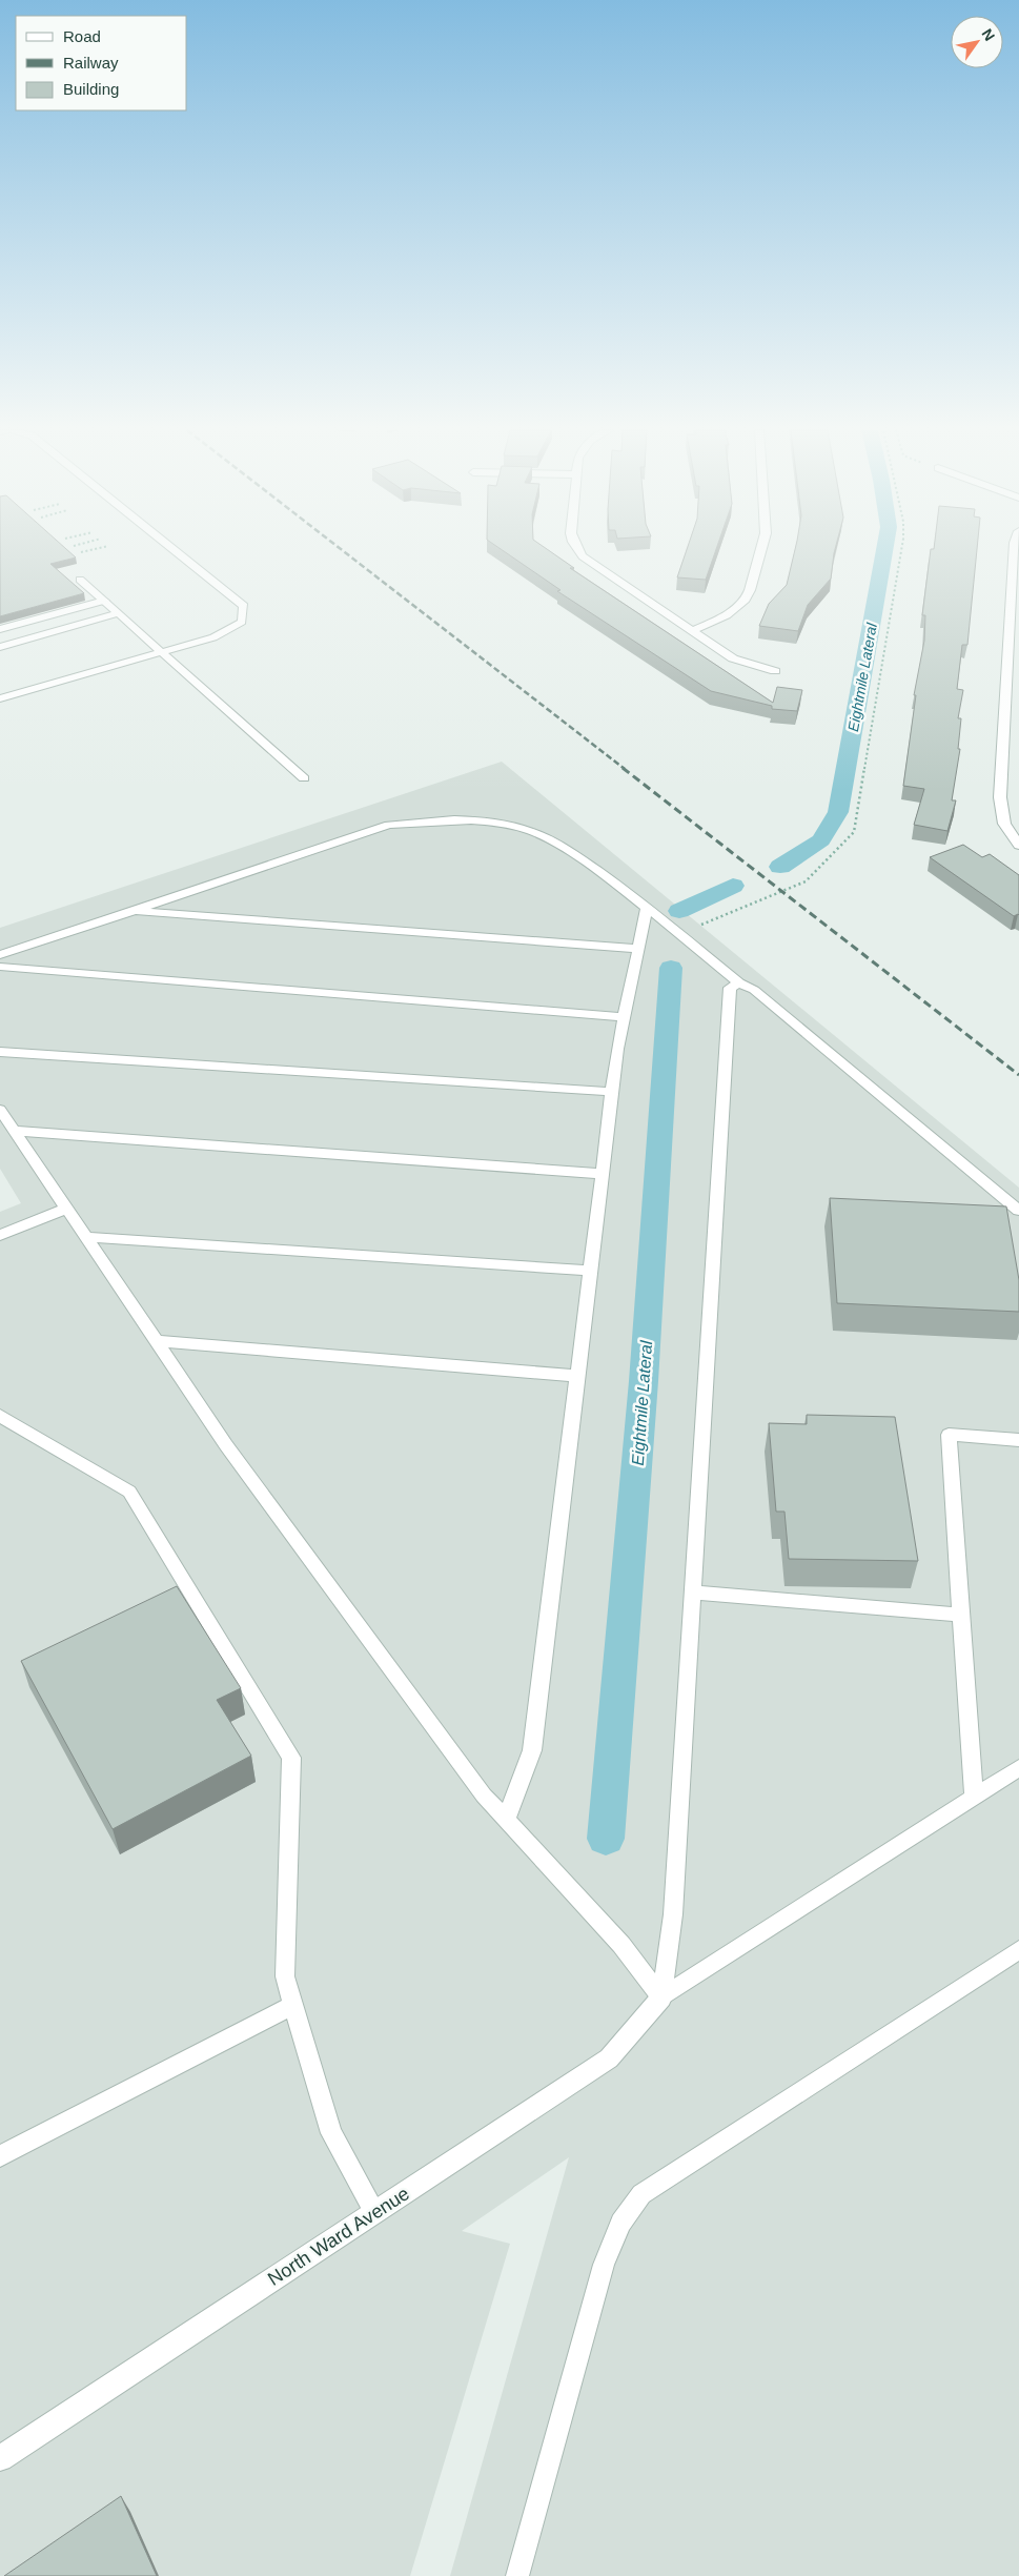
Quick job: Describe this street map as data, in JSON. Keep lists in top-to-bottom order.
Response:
{
  "streets": {
    "street": ["North Ward Avenue"]
  },
  "water": ["Eightmile Lateral"],
  "legend": ["Road", "Railway", "Building"],
  "north": "top right"
}
